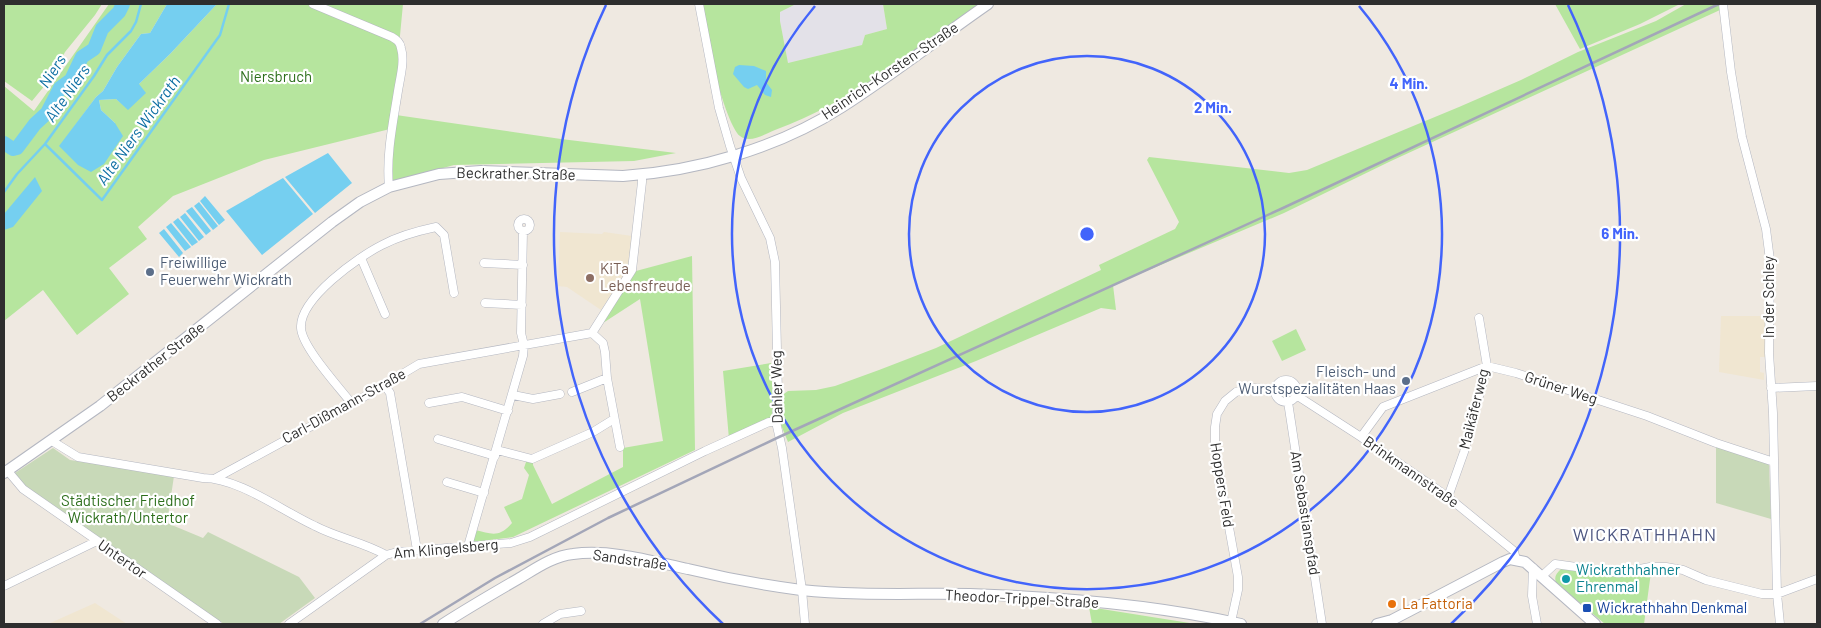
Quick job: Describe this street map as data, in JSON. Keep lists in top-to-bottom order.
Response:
{
  "streets": {
    "street": [
      "Heinrich-Korsten-Straße",
      "Beckrather Straße",
      "In der Schley",
      "Dahler Weg",
      "Grüner Weg",
      "Carl-Dißmann-Straße",
      "Maikäferweg",
      "Brinkmannstraße",
      "Hoppers Feld",
      "Am Sebastianspfad",
      "Am Klingelsberg",
      "Untertor",
      "Sandstraße",
      "Theodor-Trippel-Straße"
    ]
  },
  "crossings": [
    ["Heinrich-Korsten-Straße", "Beckrather Straße"],
    ["Heinrich-Korsten-Straße", "Dahler Weg"],
    ["Beckrather Straße", "Dahler Weg"],
    ["Beckrather Straße", "Am Klingelsberg"],
    ["Beckrather Straße", "Untertor"],
    ["In der Schley", "Grüner Weg"],
    ["Dahler Weg", "Am Klingelsberg"],
    ["Dahler Weg", "Sandstraße"],
    ["Dahler Weg", "Theodor-Trippel-Straße"],
    ["Grüner Weg", "Maikäferweg"],
    ["Carl-Dißmann-Straße", "Am Klingelsberg"],
    ["Maikäferweg", "Brinkmannstraße"],
    ["Brinkmannstraße", "Hoppers Feld"],
    ["Brinkmannstraße", "Am Sebastianspfad"],
    ["Hoppers Feld", "Am Sebastianspfad"],
    ["Hoppers Feld", "Theodor-Trippel-Straße"],
    ["Sandstraße", "Theodor-Trippel-Straße"]
  ],
  "districts": ["WICKRATHHAHN"],
  "water": ["Niers", "Alte Niers", "Alte Niers Wickrath"],
  "parks": ["Niersbruch", "Städtischer Friedhof Wickrath/Untertor"],
  "places": {
    "other": [
      "Freiwillige Feuerwehr Wickrath",
      "KiTa Lebensfreude",
      "Fleisch- und Wurstspezialitäten Haas",
      "Wickrathhahner Ehrenmal",
      "La Fattoria"
    ],
    "transit": ["Wickrathhahn Denkmal"]
  },
  "rings": ["4 Min.", "2 Min.", "6 Min."]
}
